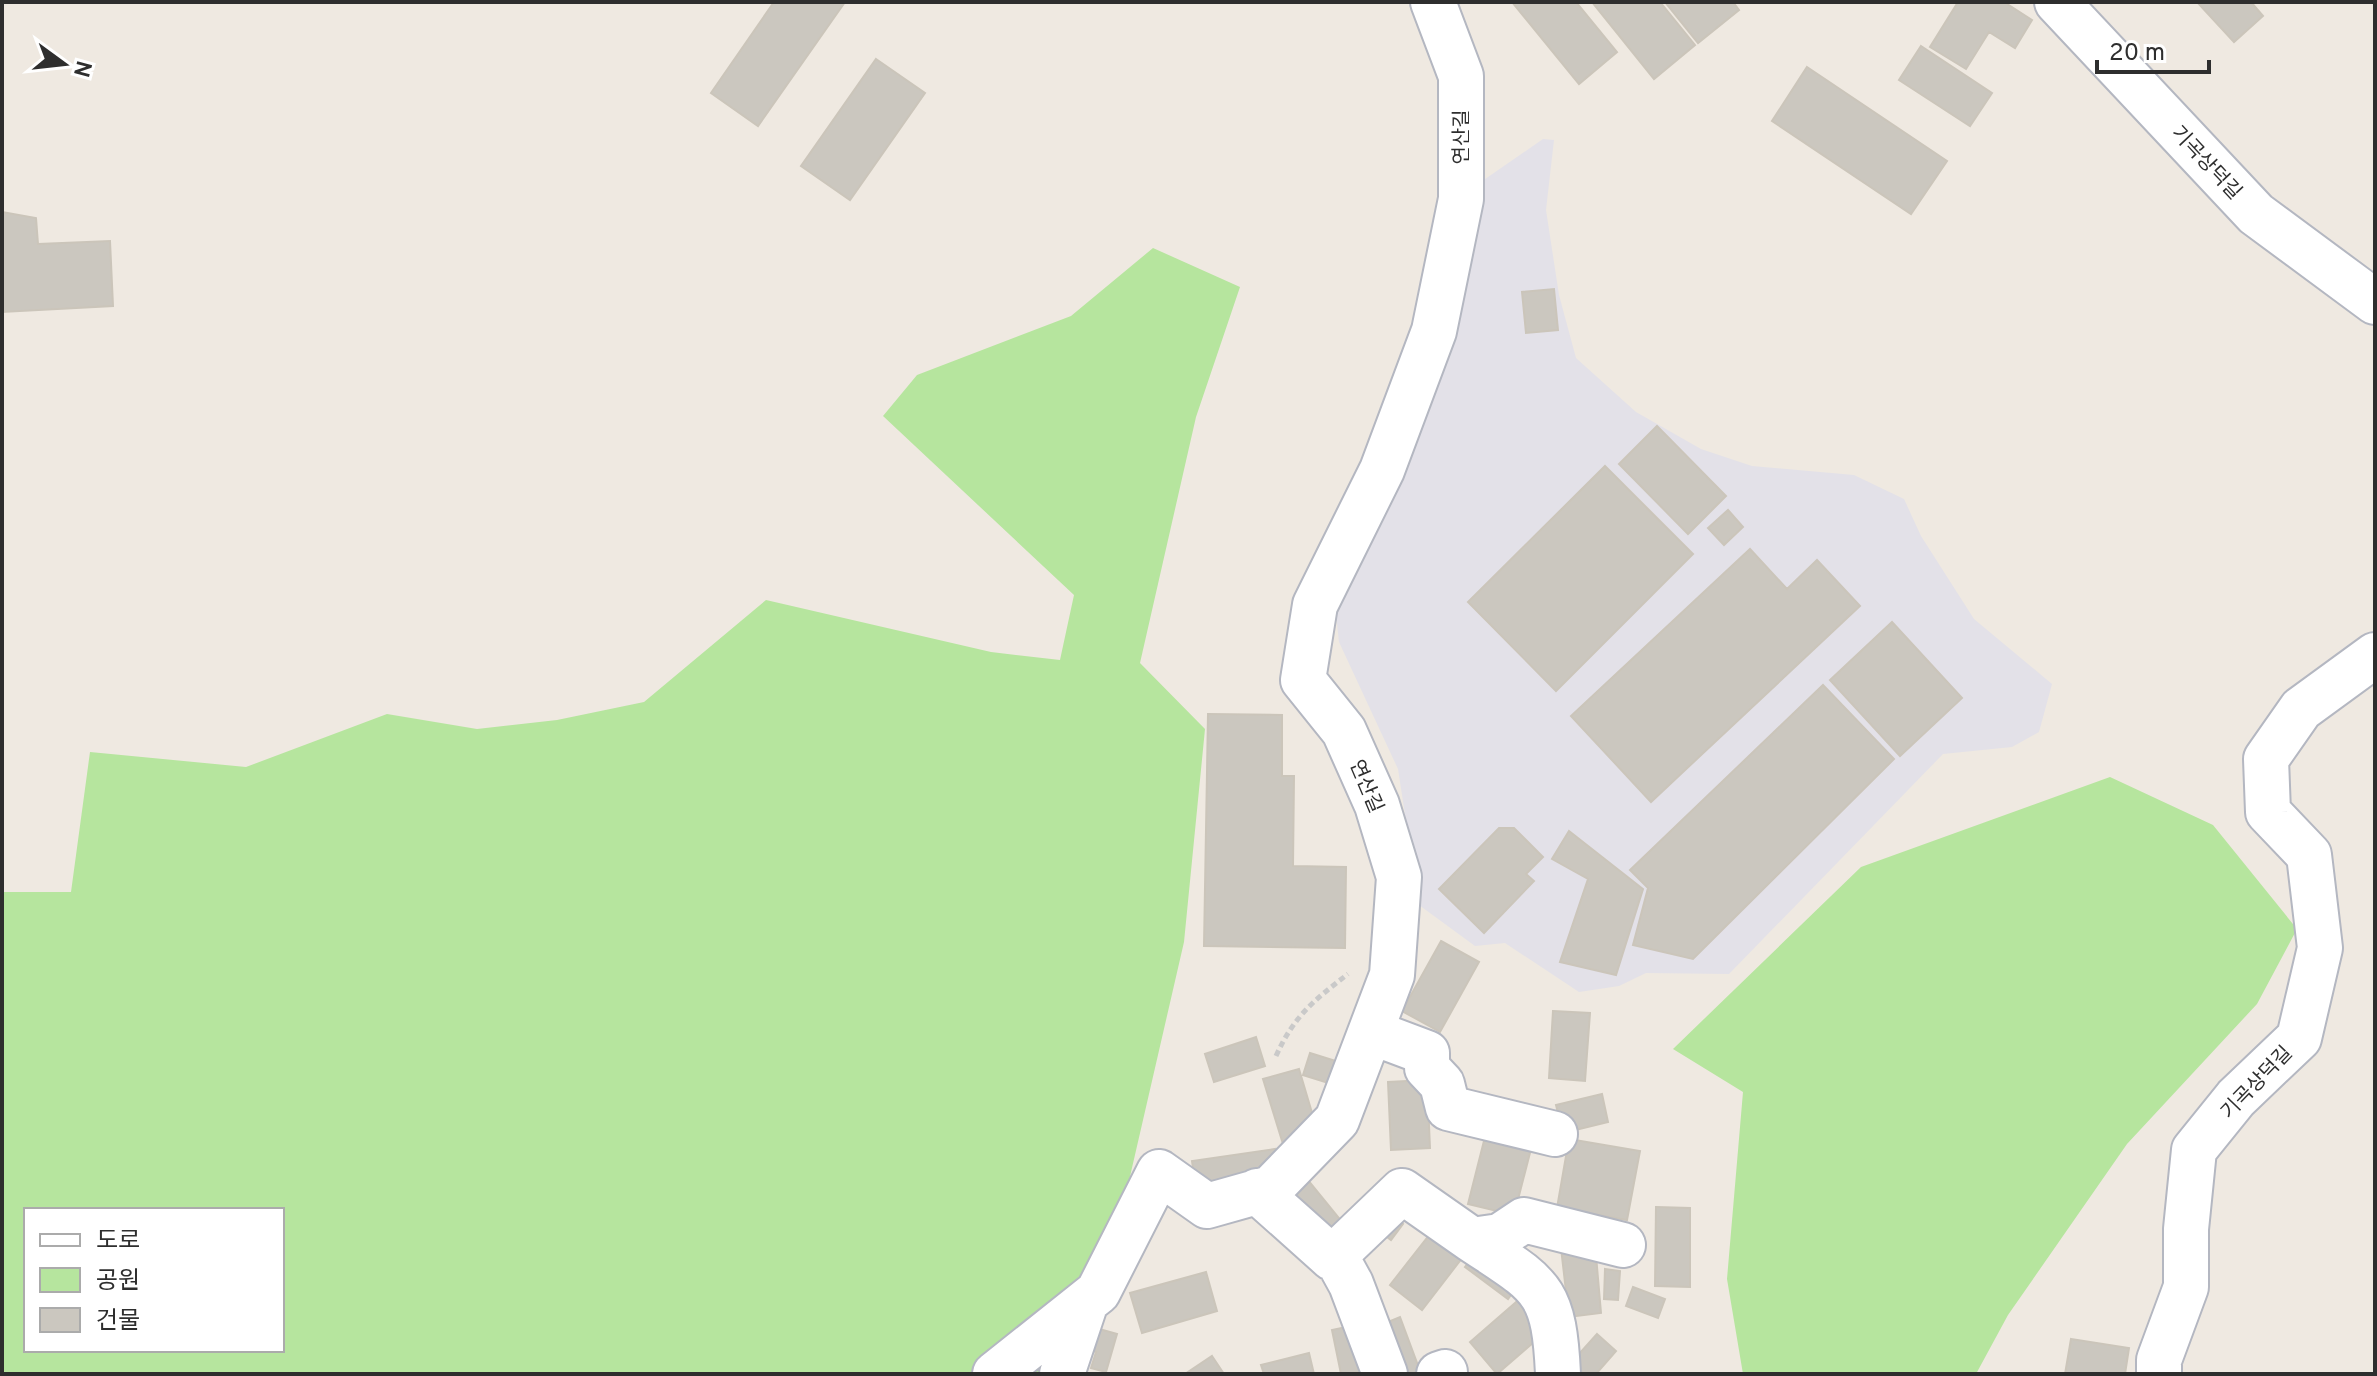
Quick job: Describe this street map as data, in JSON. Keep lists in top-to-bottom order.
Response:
{
  "streets": {
    "street": ["연산길", "기곡상덕길"]
  },
  "legend": ["도로", "공원", "건물"],
  "scale_bar": "20 m",
  "north": "right"
}
